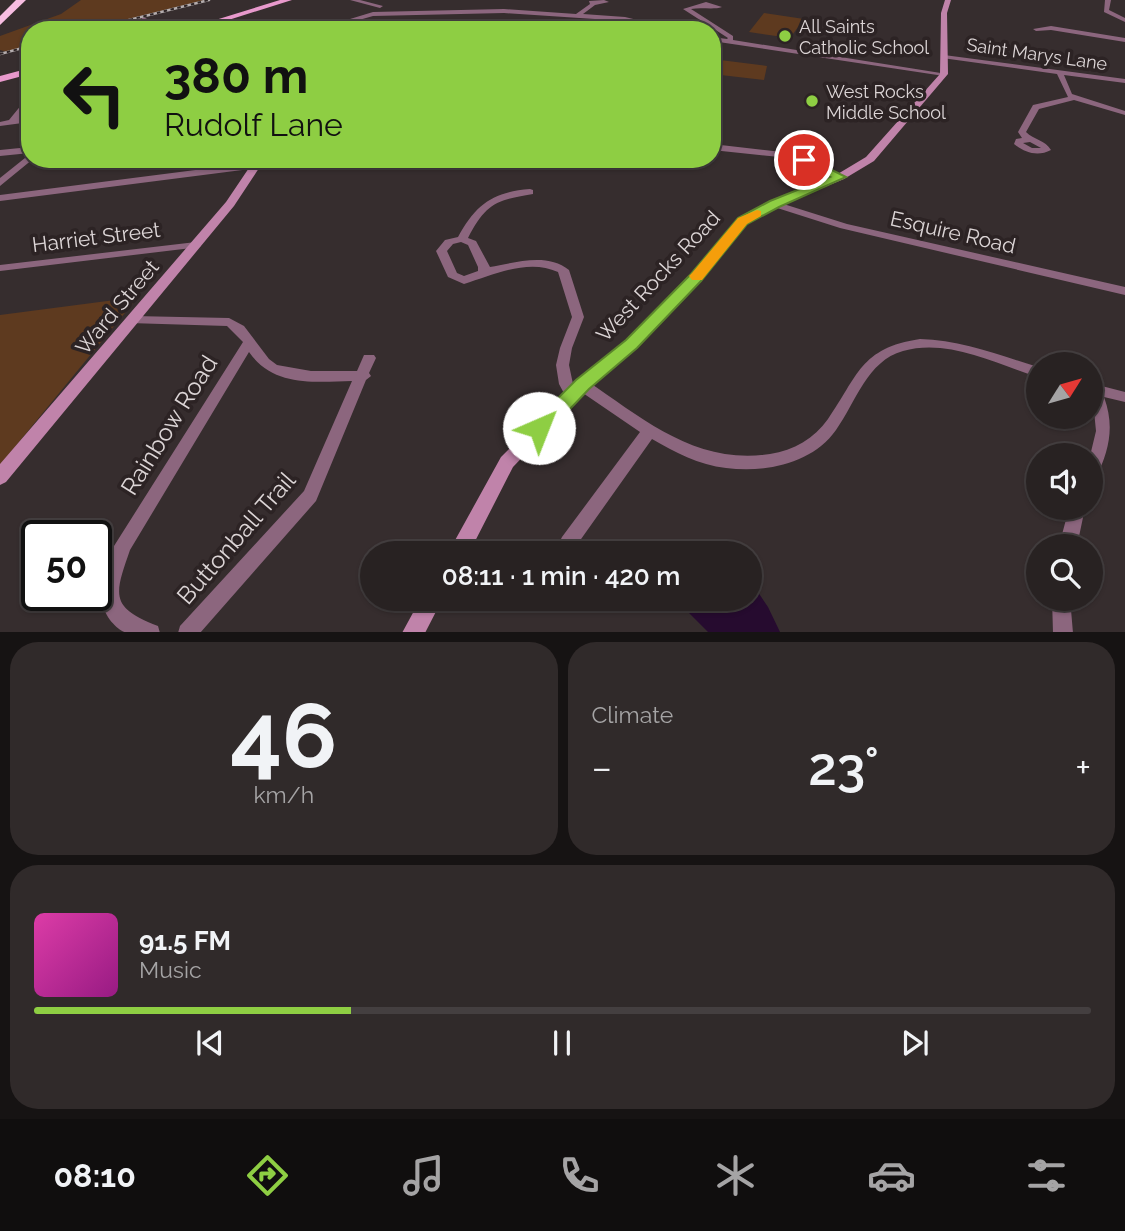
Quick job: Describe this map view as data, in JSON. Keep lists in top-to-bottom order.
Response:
{
  "streets": {
    "main road": ["West Rocks Road", "Ward Street"],
    "street": [
      "Saint Marys Lane",
      "Esquire Road",
      "Harriet Street",
      "Rainbow Road",
      "Buttonball Trail"
    ]
  },
  "crossings": [
    ["Esquire Road", "West Rocks Road"],
    ["Harriet Street", "Ward Street"]
  ],
  "places": ["All Saints Catholic School", "West Rocks Middle School"],
  "north": "top right",
  "page": {
    "turn": ["380 m", "Rudolf Lane"],
    "limit": "50",
    "trip": "08:11 · 1 min · 420 m",
    "tile": [
      ["46", "km/h"],
      "Climate"
    ],
    "heat": ["−", "23°", "+"],
    "song": ["91.5 FM", "Music"],
    "tabs": "08:10"
  }
}
